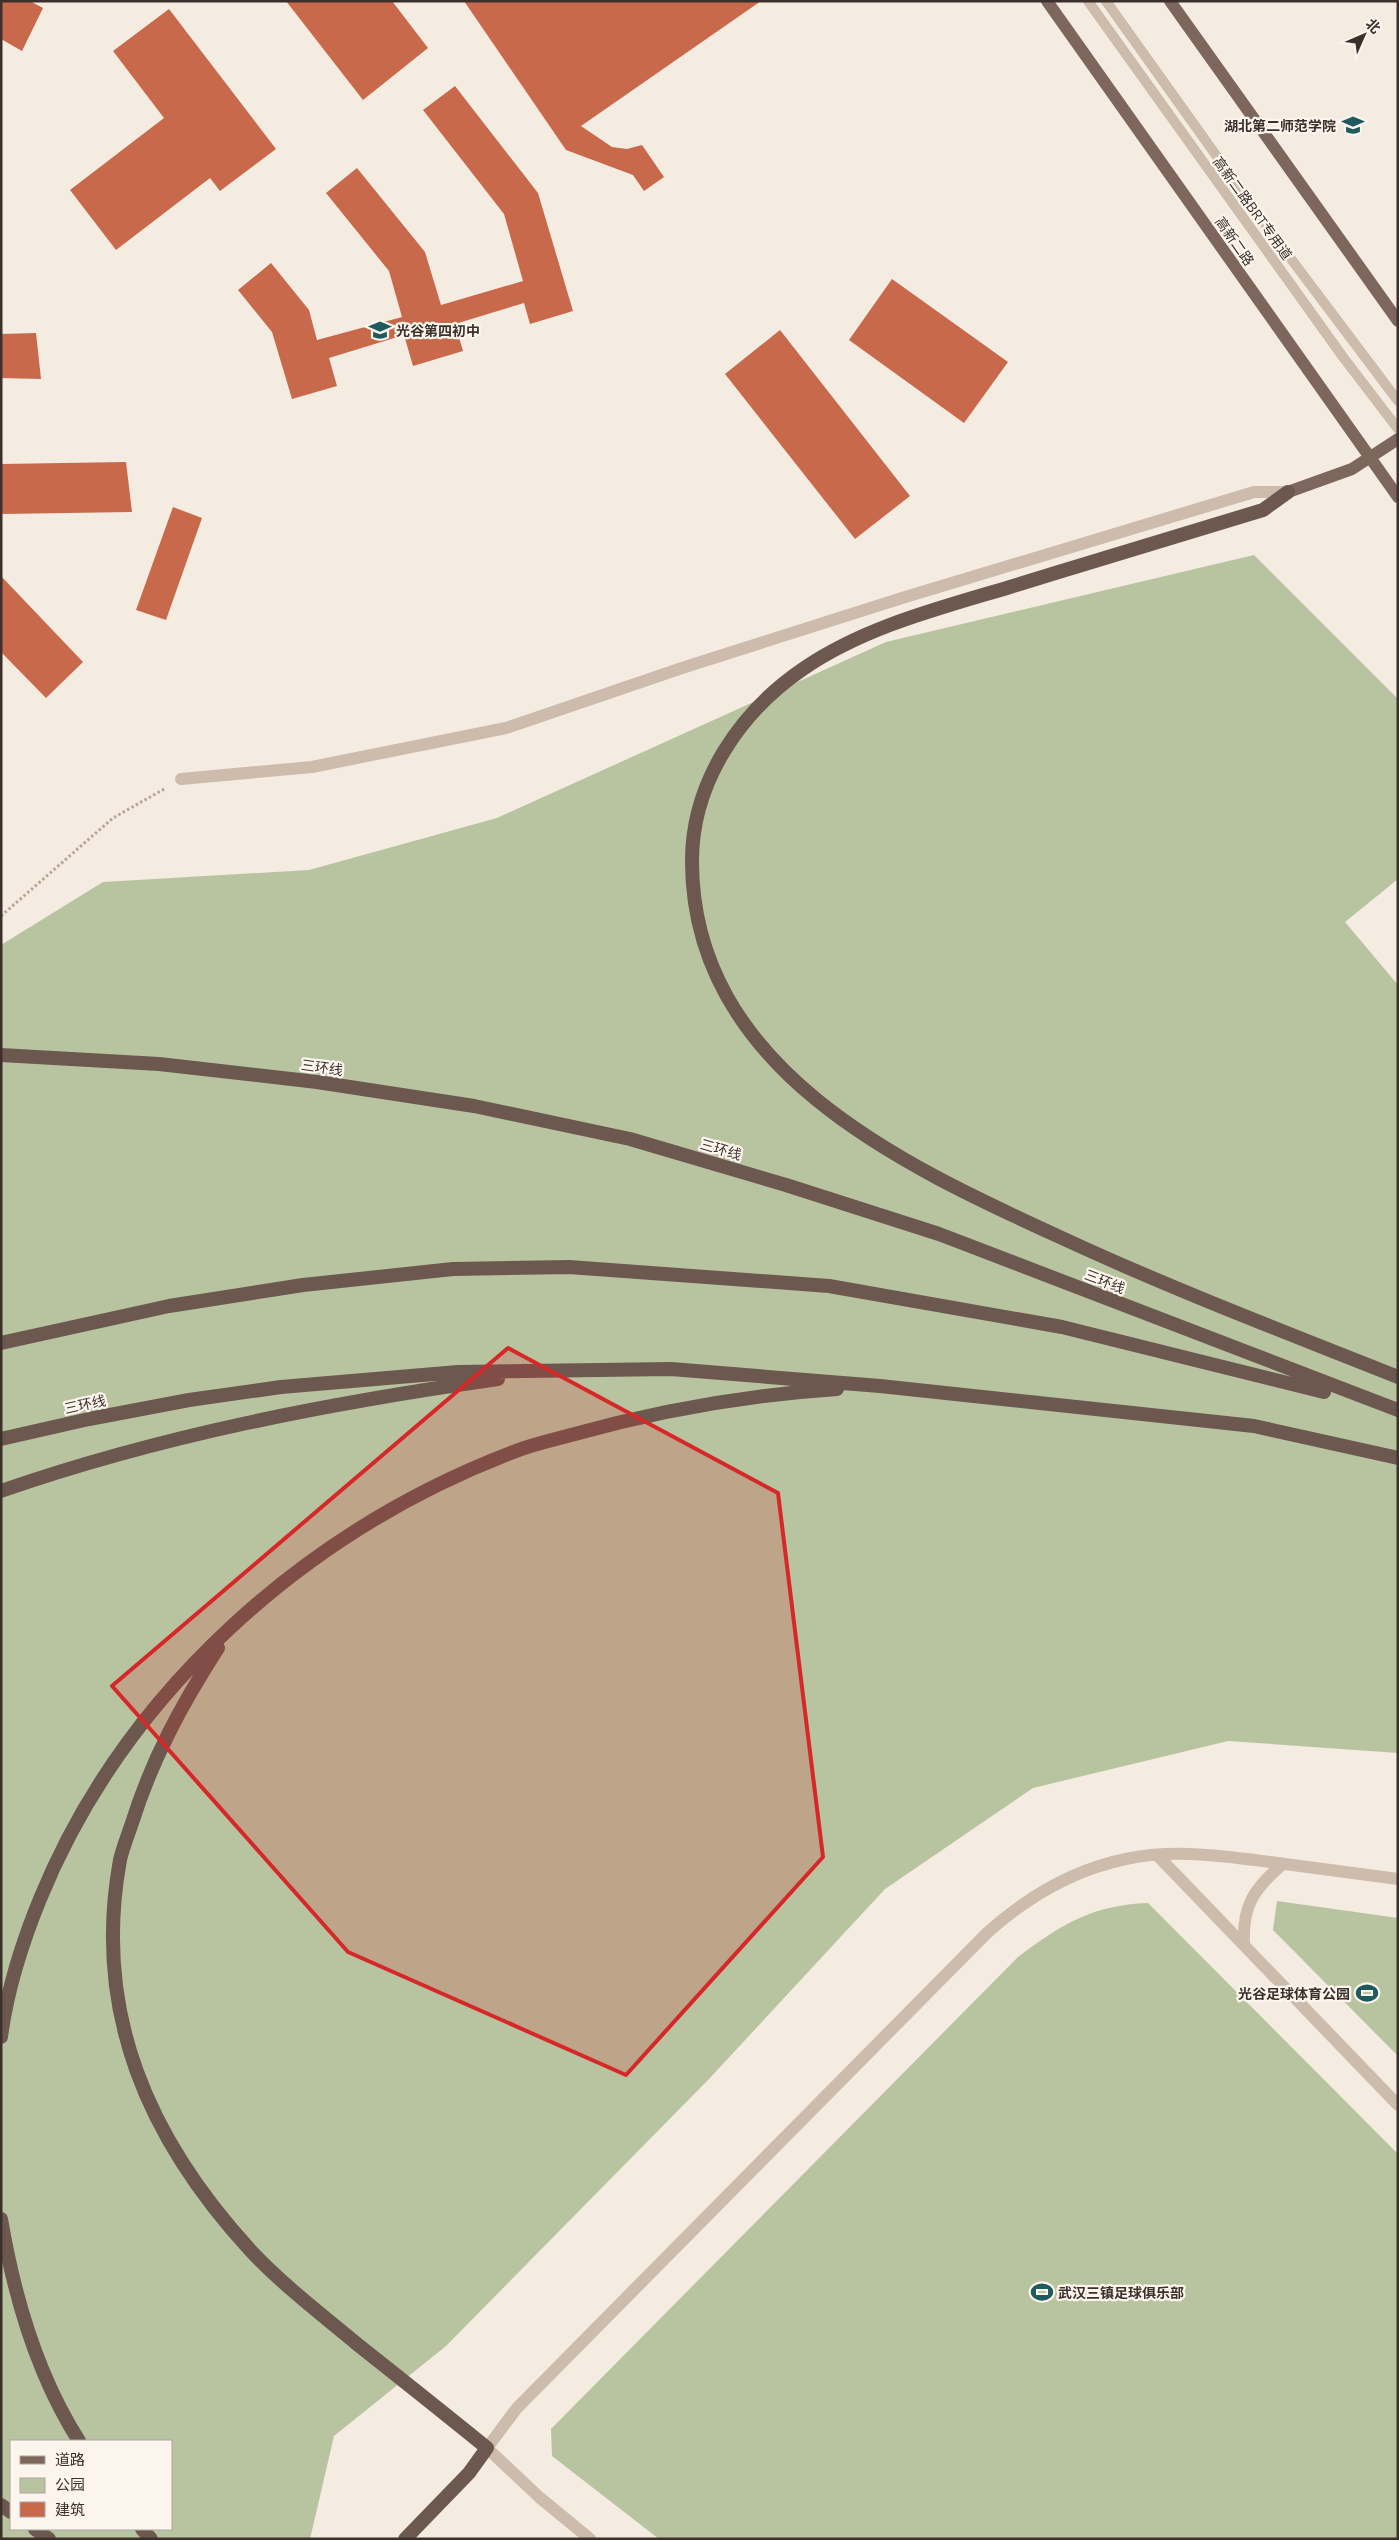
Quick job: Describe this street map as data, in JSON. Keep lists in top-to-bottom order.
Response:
{
  "streets": {
    "highway": ["三环线"],
    "main road": ["高新二路"],
    "lane": ["高新二路BRT专用道"]
  },
  "places": {
    "school or university": ["湖北第二师范学院", "光谷第四初中"],
    "sports": ["光谷足球体育公园", "武汉三镇足球俱乐部"]
  },
  "legend": ["道路", "公园", "建筑"],
  "north": "top right"
}
